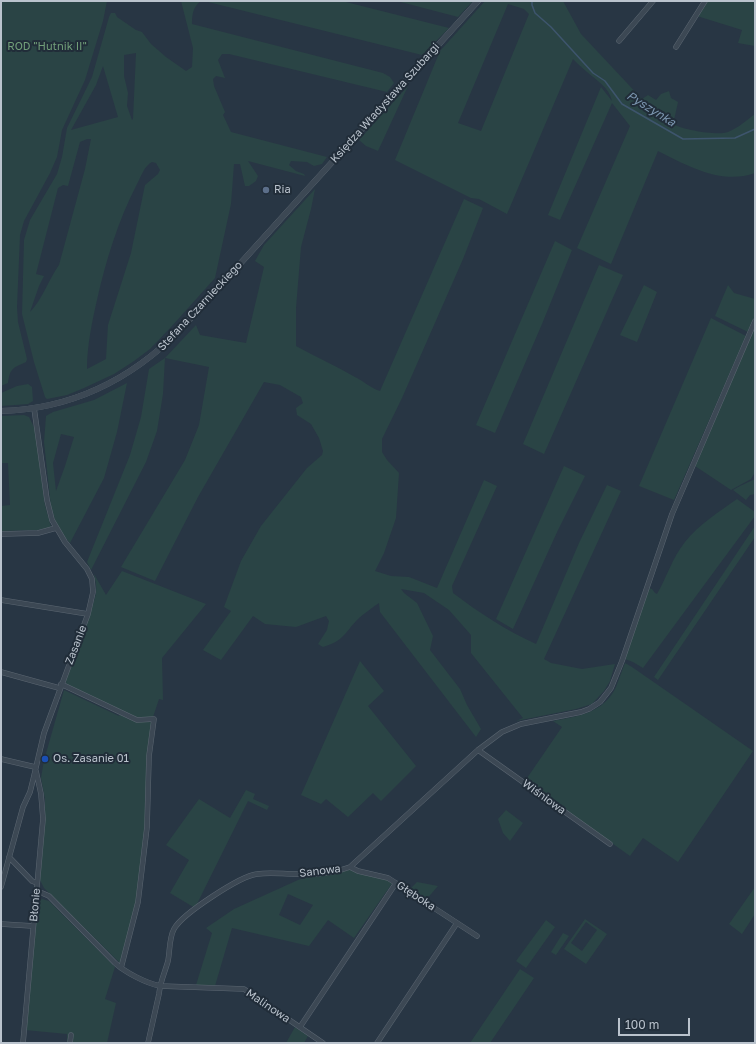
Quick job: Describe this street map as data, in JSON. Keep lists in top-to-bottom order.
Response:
{
  "streets": {
    "street": [
      "Księdza Władysława Szubargi",
      "Stefana Czarnieckiego",
      "Zasanie",
      "Wiśniowa",
      "Sanowa",
      "Głęboka",
      "Błonie",
      "Malinowa"
    ]
  },
  "crossings": [
    ["Księdza Władysława Szubargi", "Stefana Czarnieckiego"],
    ["Stefana Czarnieckiego", "Zasanie"],
    ["Zasanie", "Błonie"],
    ["Wiśniowa", "Sanowa"],
    ["Sanowa", "Głęboka"],
    ["Sanowa", "Malinowa"]
  ],
  "water": ["Pyszynka"],
  "parks": ["ROD \"Hutnik II\""],
  "places": ["Ria", "Os. Zasanie 01"],
  "scale_bar": "100 m"
}
